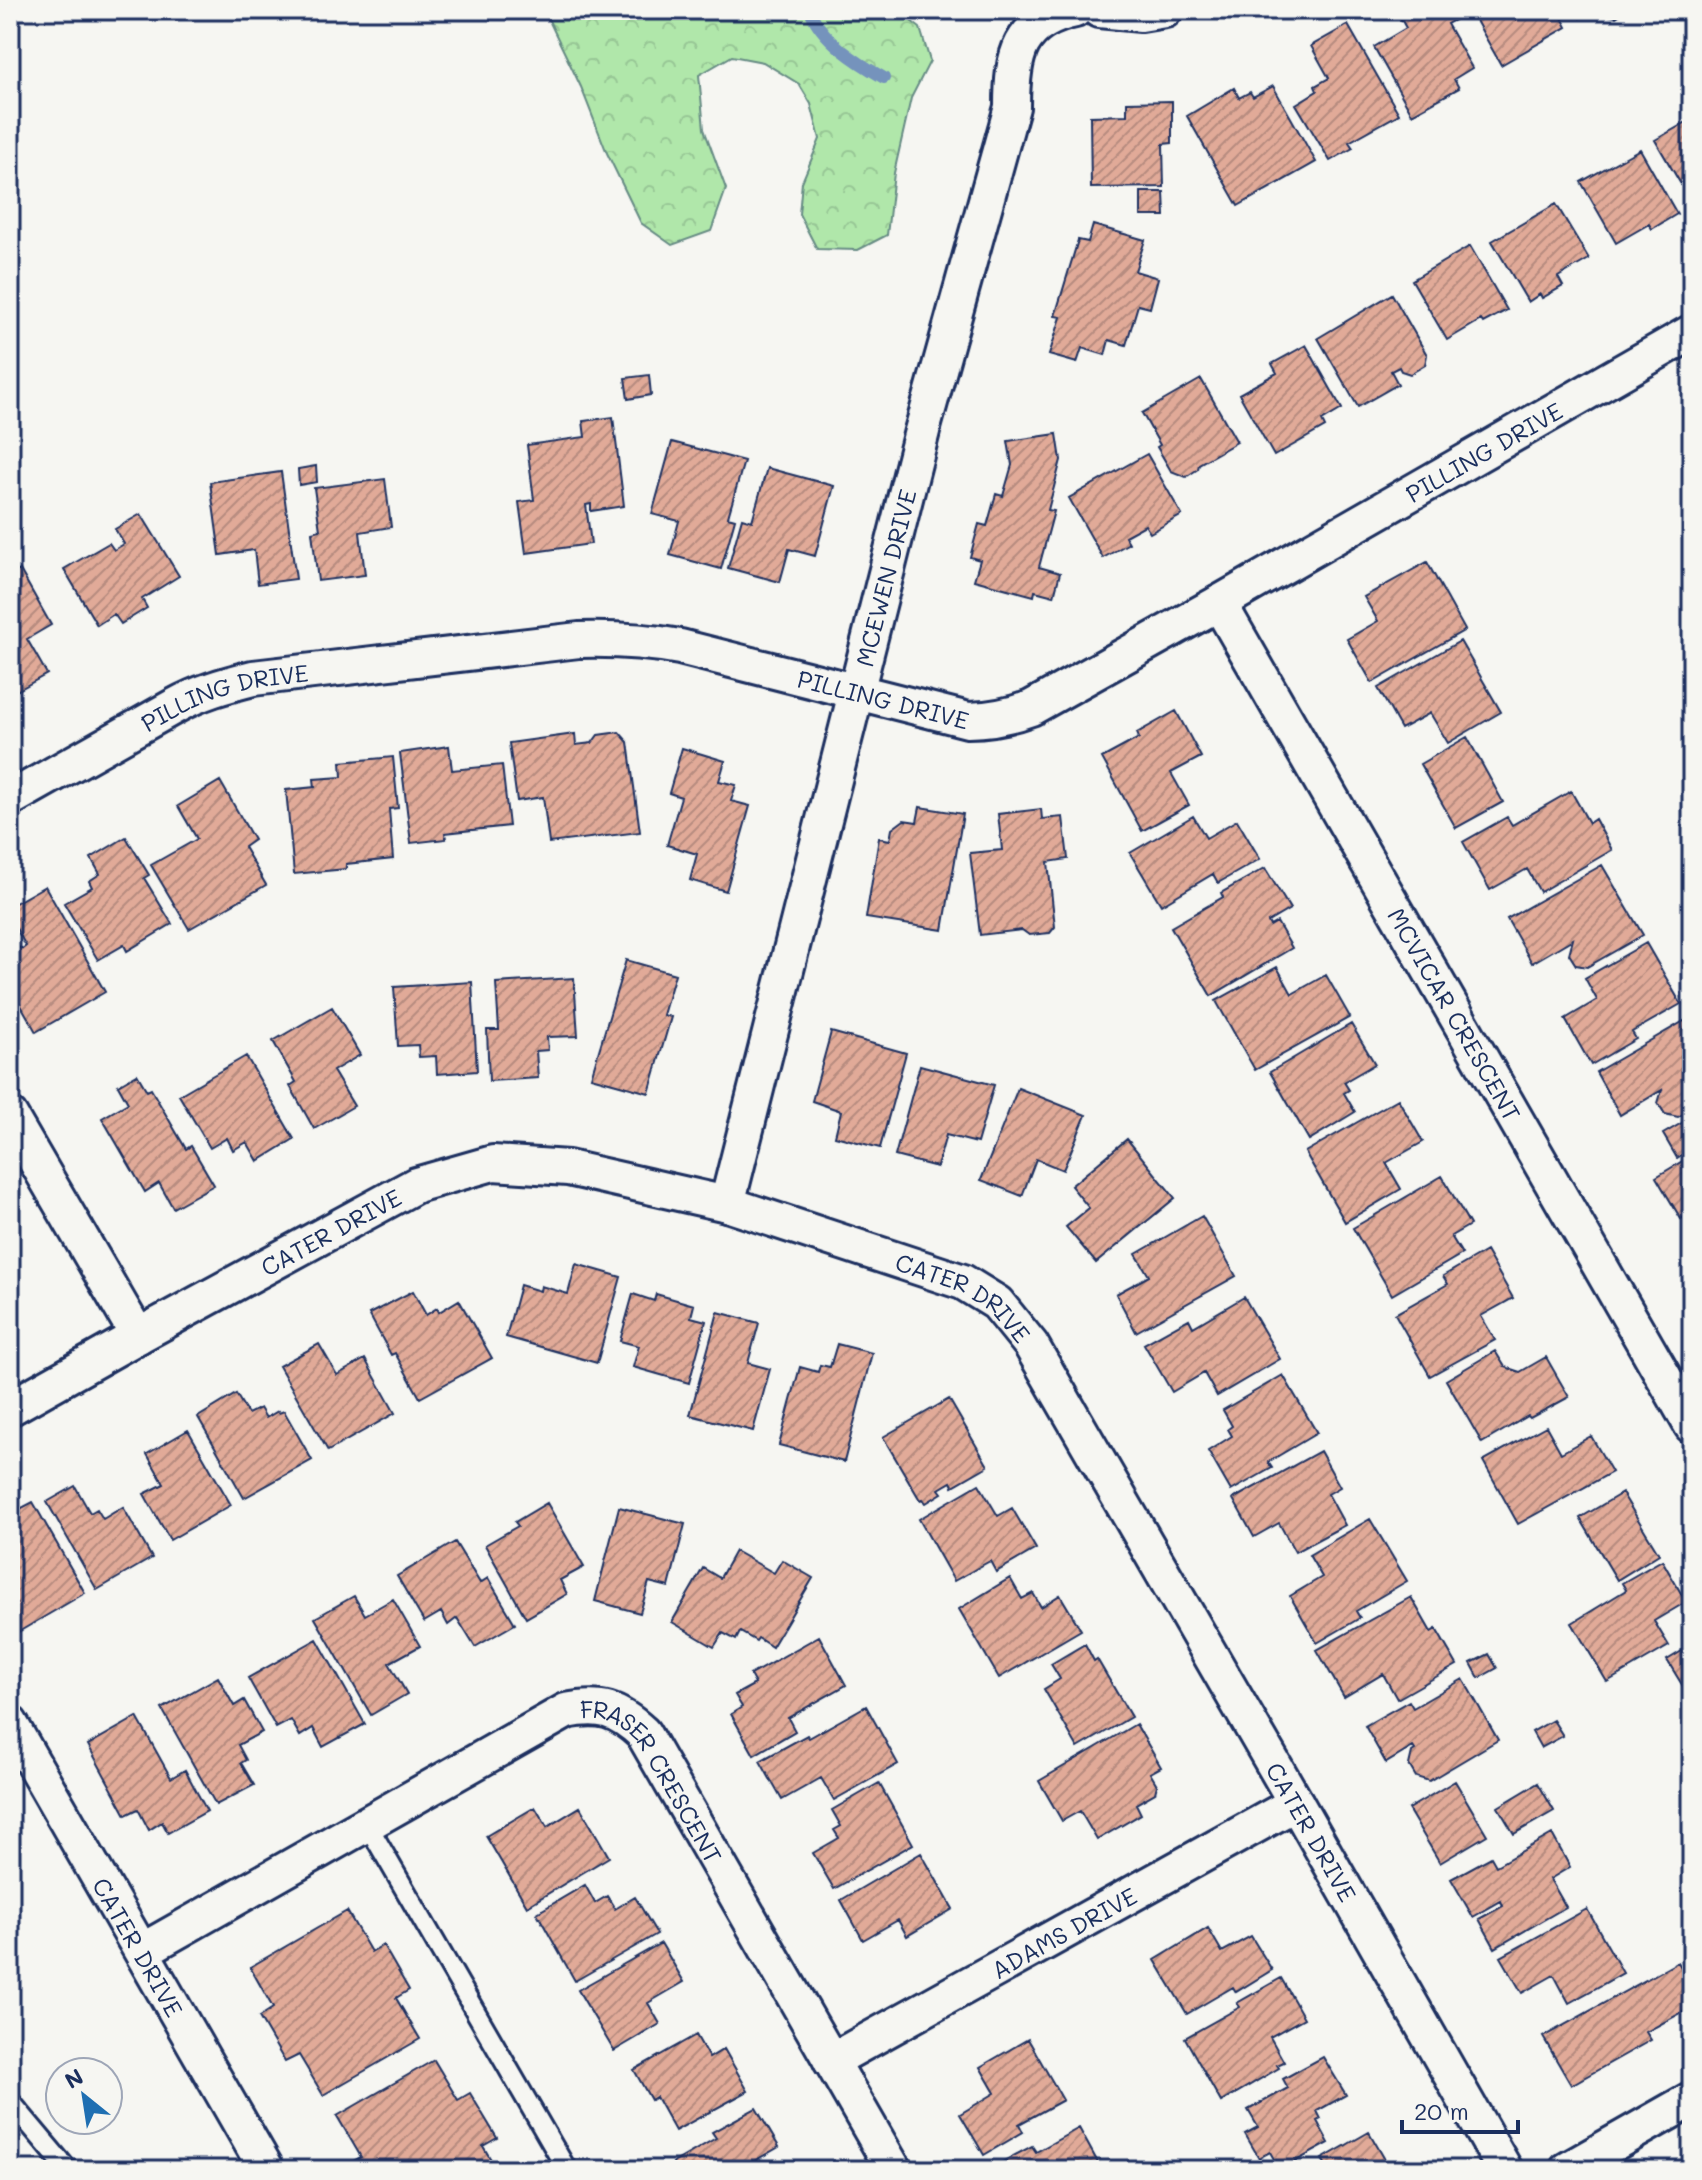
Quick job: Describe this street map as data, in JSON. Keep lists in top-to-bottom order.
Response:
{
  "streets": {
    "street": [
      "PILLING DRIVE",
      "MCEWEN DRIVE",
      "MCVICAR CRESCENT",
      "CATER DRIVE",
      "FRASER CRESCENT",
      "ADAMS DRIVE"
    ]
  },
  "crossings": [
    ["PILLING DRIVE", "MCEWEN DRIVE"],
    ["PILLING DRIVE", "MCVICAR CRESCENT"],
    ["MCEWEN DRIVE", "CATER DRIVE"],
    ["CATER DRIVE", "FRASER CRESCENT"],
    ["CATER DRIVE", "ADAMS DRIVE"],
    ["FRASER CRESCENT", "ADAMS DRIVE"]
  ],
  "scale_bar": "20 m",
  "north": "top left"
}
